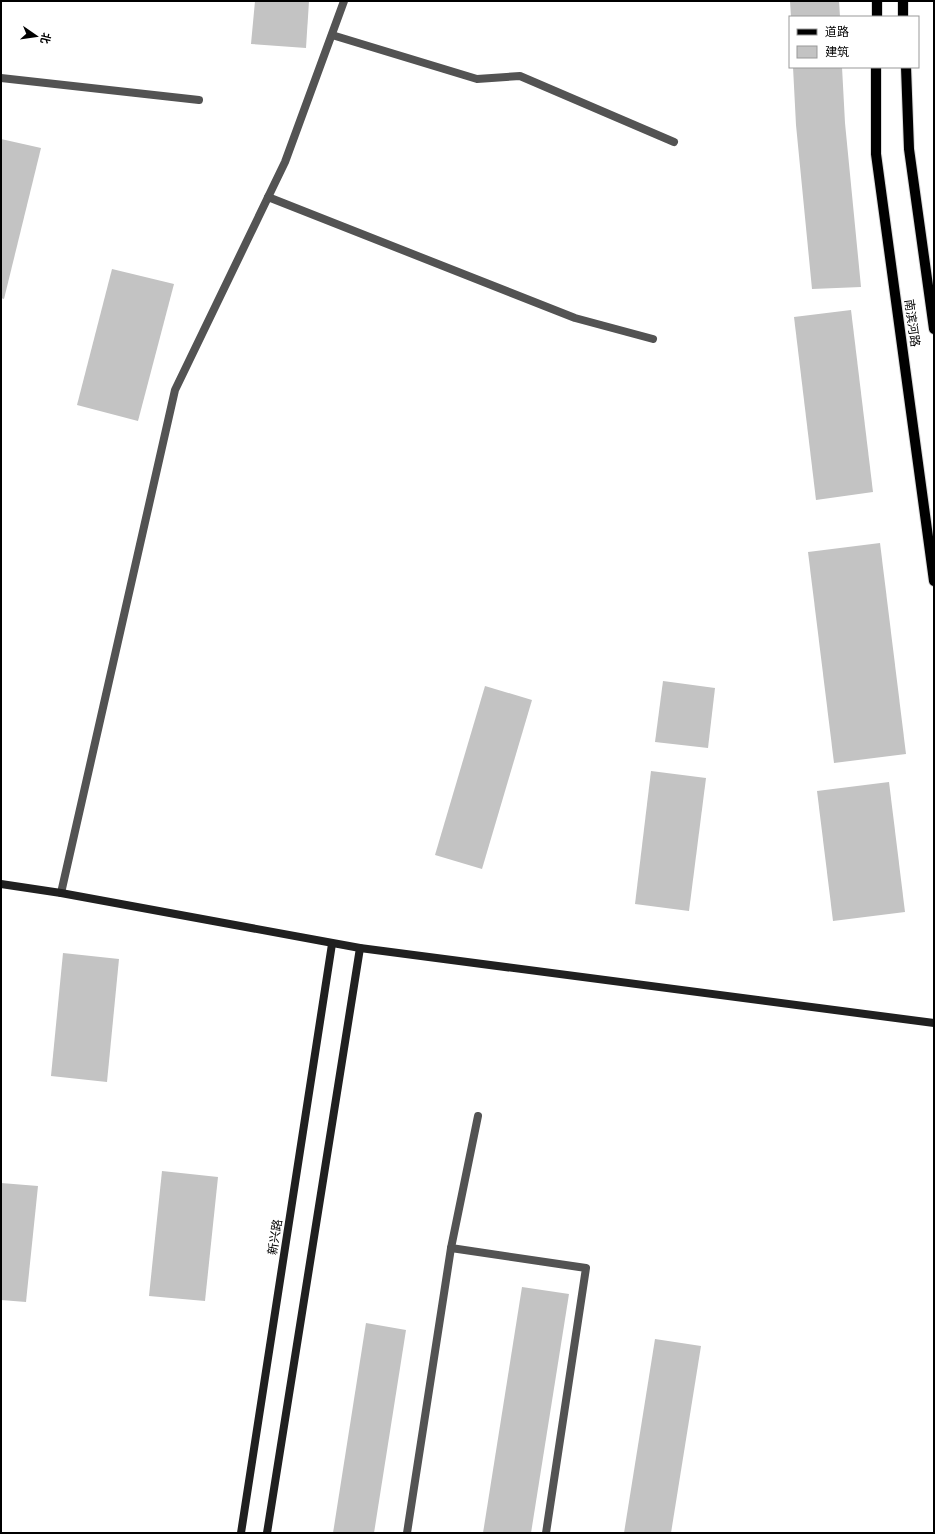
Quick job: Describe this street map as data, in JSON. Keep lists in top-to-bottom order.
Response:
{
  "streets": {
    "main road": ["南滨河路", "新兴路"]
  },
  "legend": ["道路", "建筑"],
  "north": "right"
}
